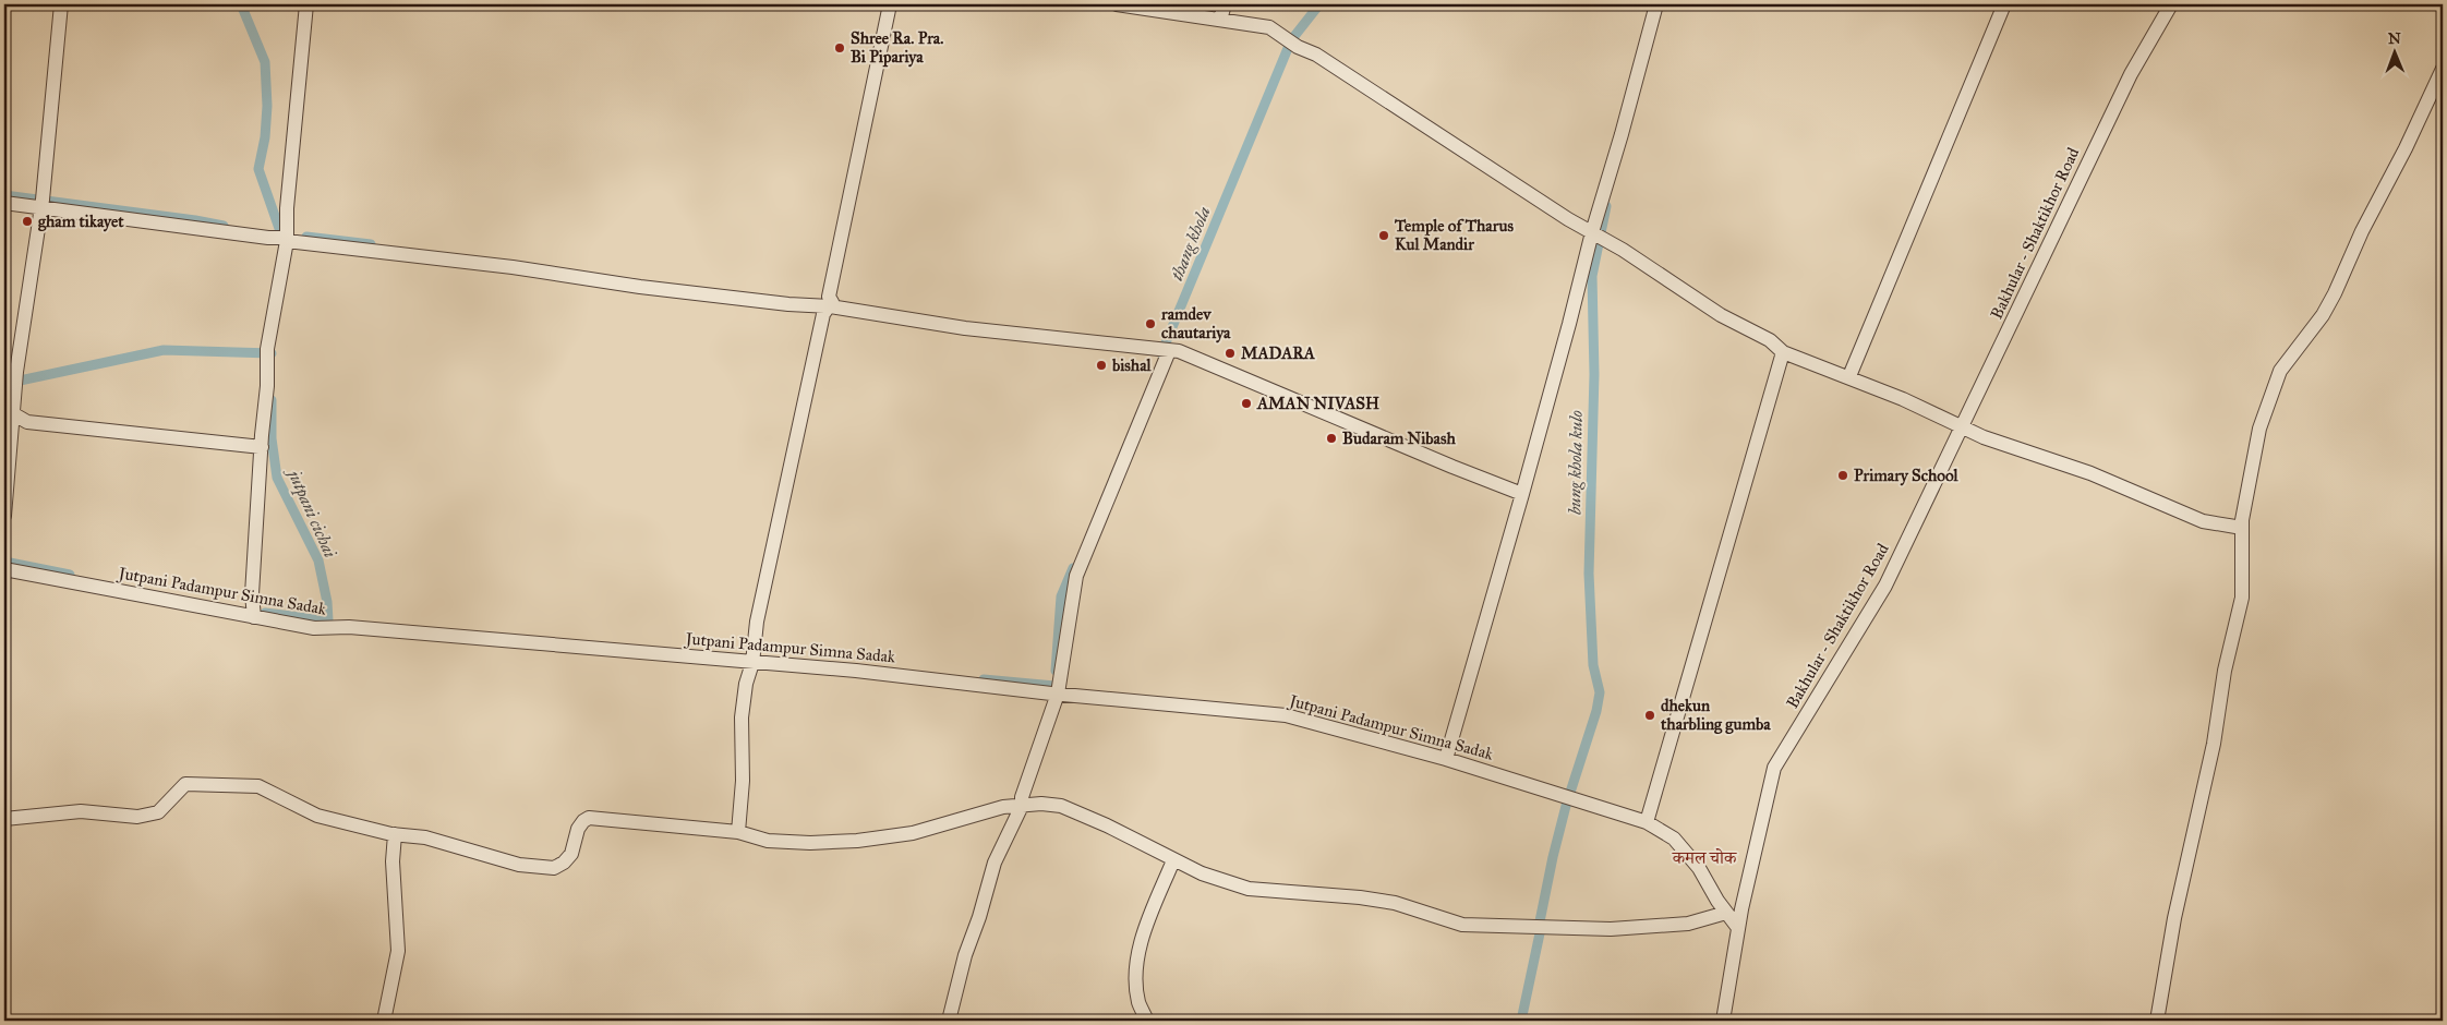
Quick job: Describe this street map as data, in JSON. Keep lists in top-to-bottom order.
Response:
{
  "streets": {
    "street": ["Bakhular - Shaktikhor Road", "Jutpani Padampur Simna Sadak"]
  },
  "crossings": [
    ["Bakhular - Shaktikhor Road", "Jutpani Padampur Simna Sadak"]
  ],
  "districts": ["कमल चोक"],
  "water": ["thang khola", "bung khola kulo", "jutpani cichai"],
  "places": [
    "Shree Ra. Pra. Bi Pipariya",
    "gham tikayet",
    "Temple of Tharus Kul Mandir",
    "ramdev chautariya",
    "MADARA",
    "bishal",
    "AMAN NIVASH",
    "Budaram Nibash",
    "Primary School",
    "dhekun tharbling gumba"
  ],
  "north": "top"
}
